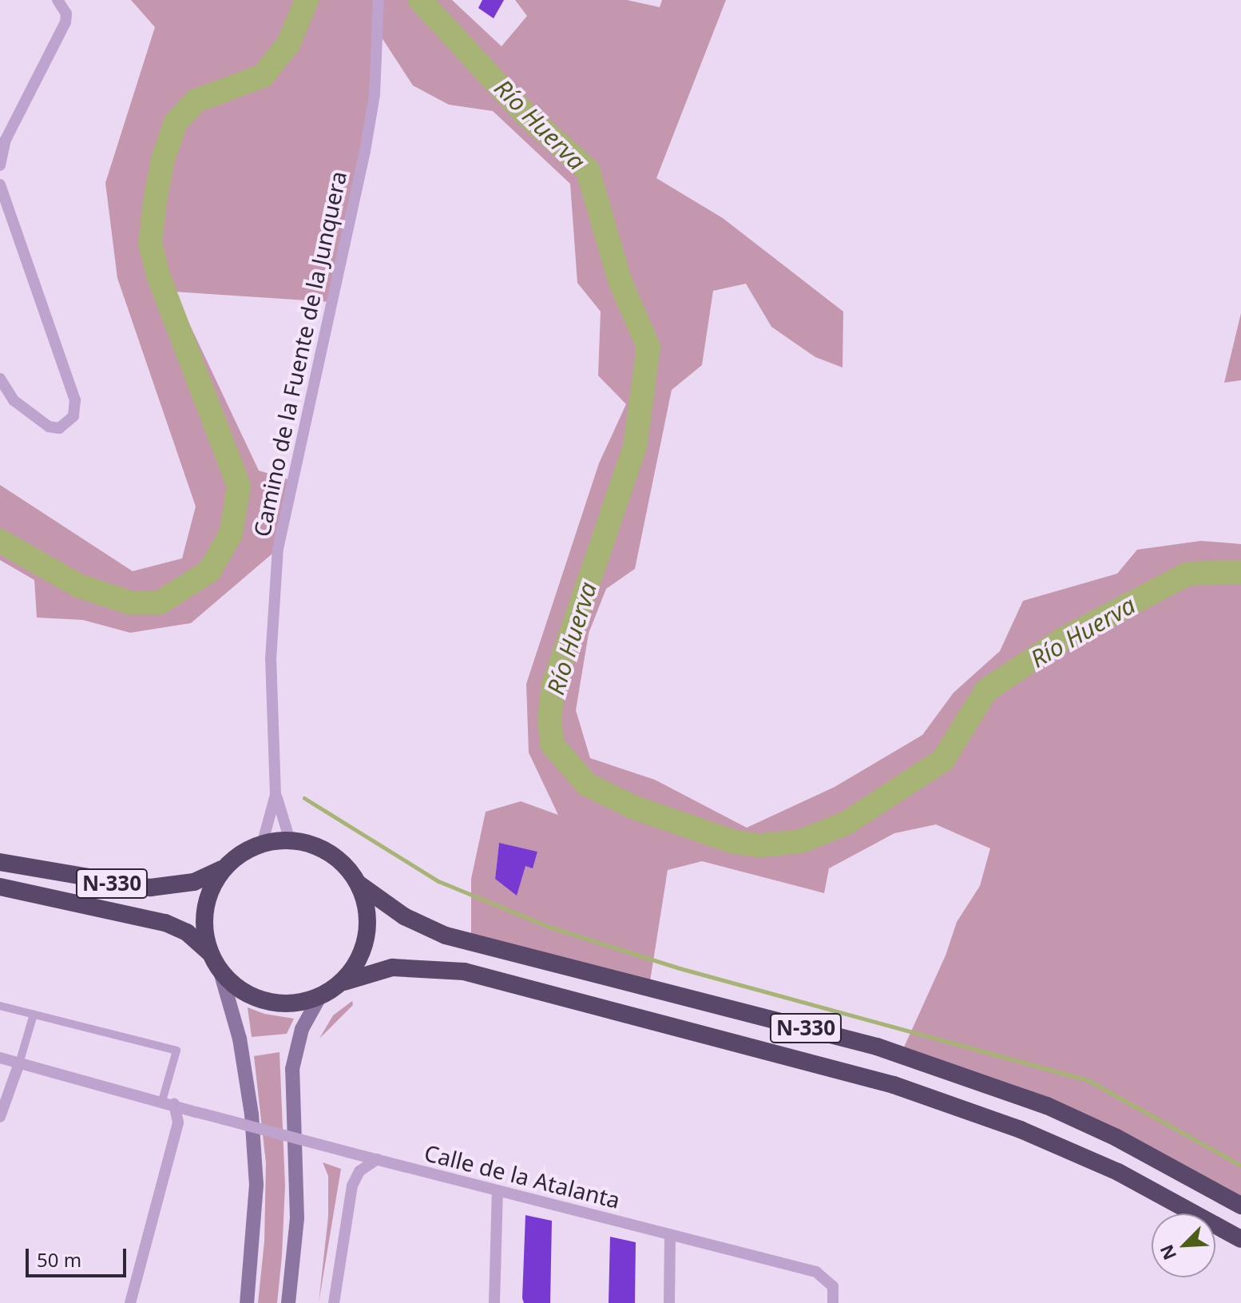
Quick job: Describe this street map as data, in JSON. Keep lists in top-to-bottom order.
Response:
{
  "streets": {
    "highway": ["N-330"],
    "street": ["Camino de la Fuente de la Junquera", "Calle de la Atalanta"]
  },
  "crossings": [
    ["Camino de la Fuente de la Junquera", "N-330"]
  ],
  "water": ["Río Huerva"],
  "scale_bar": "50 m",
  "north": "bottom left"
}
